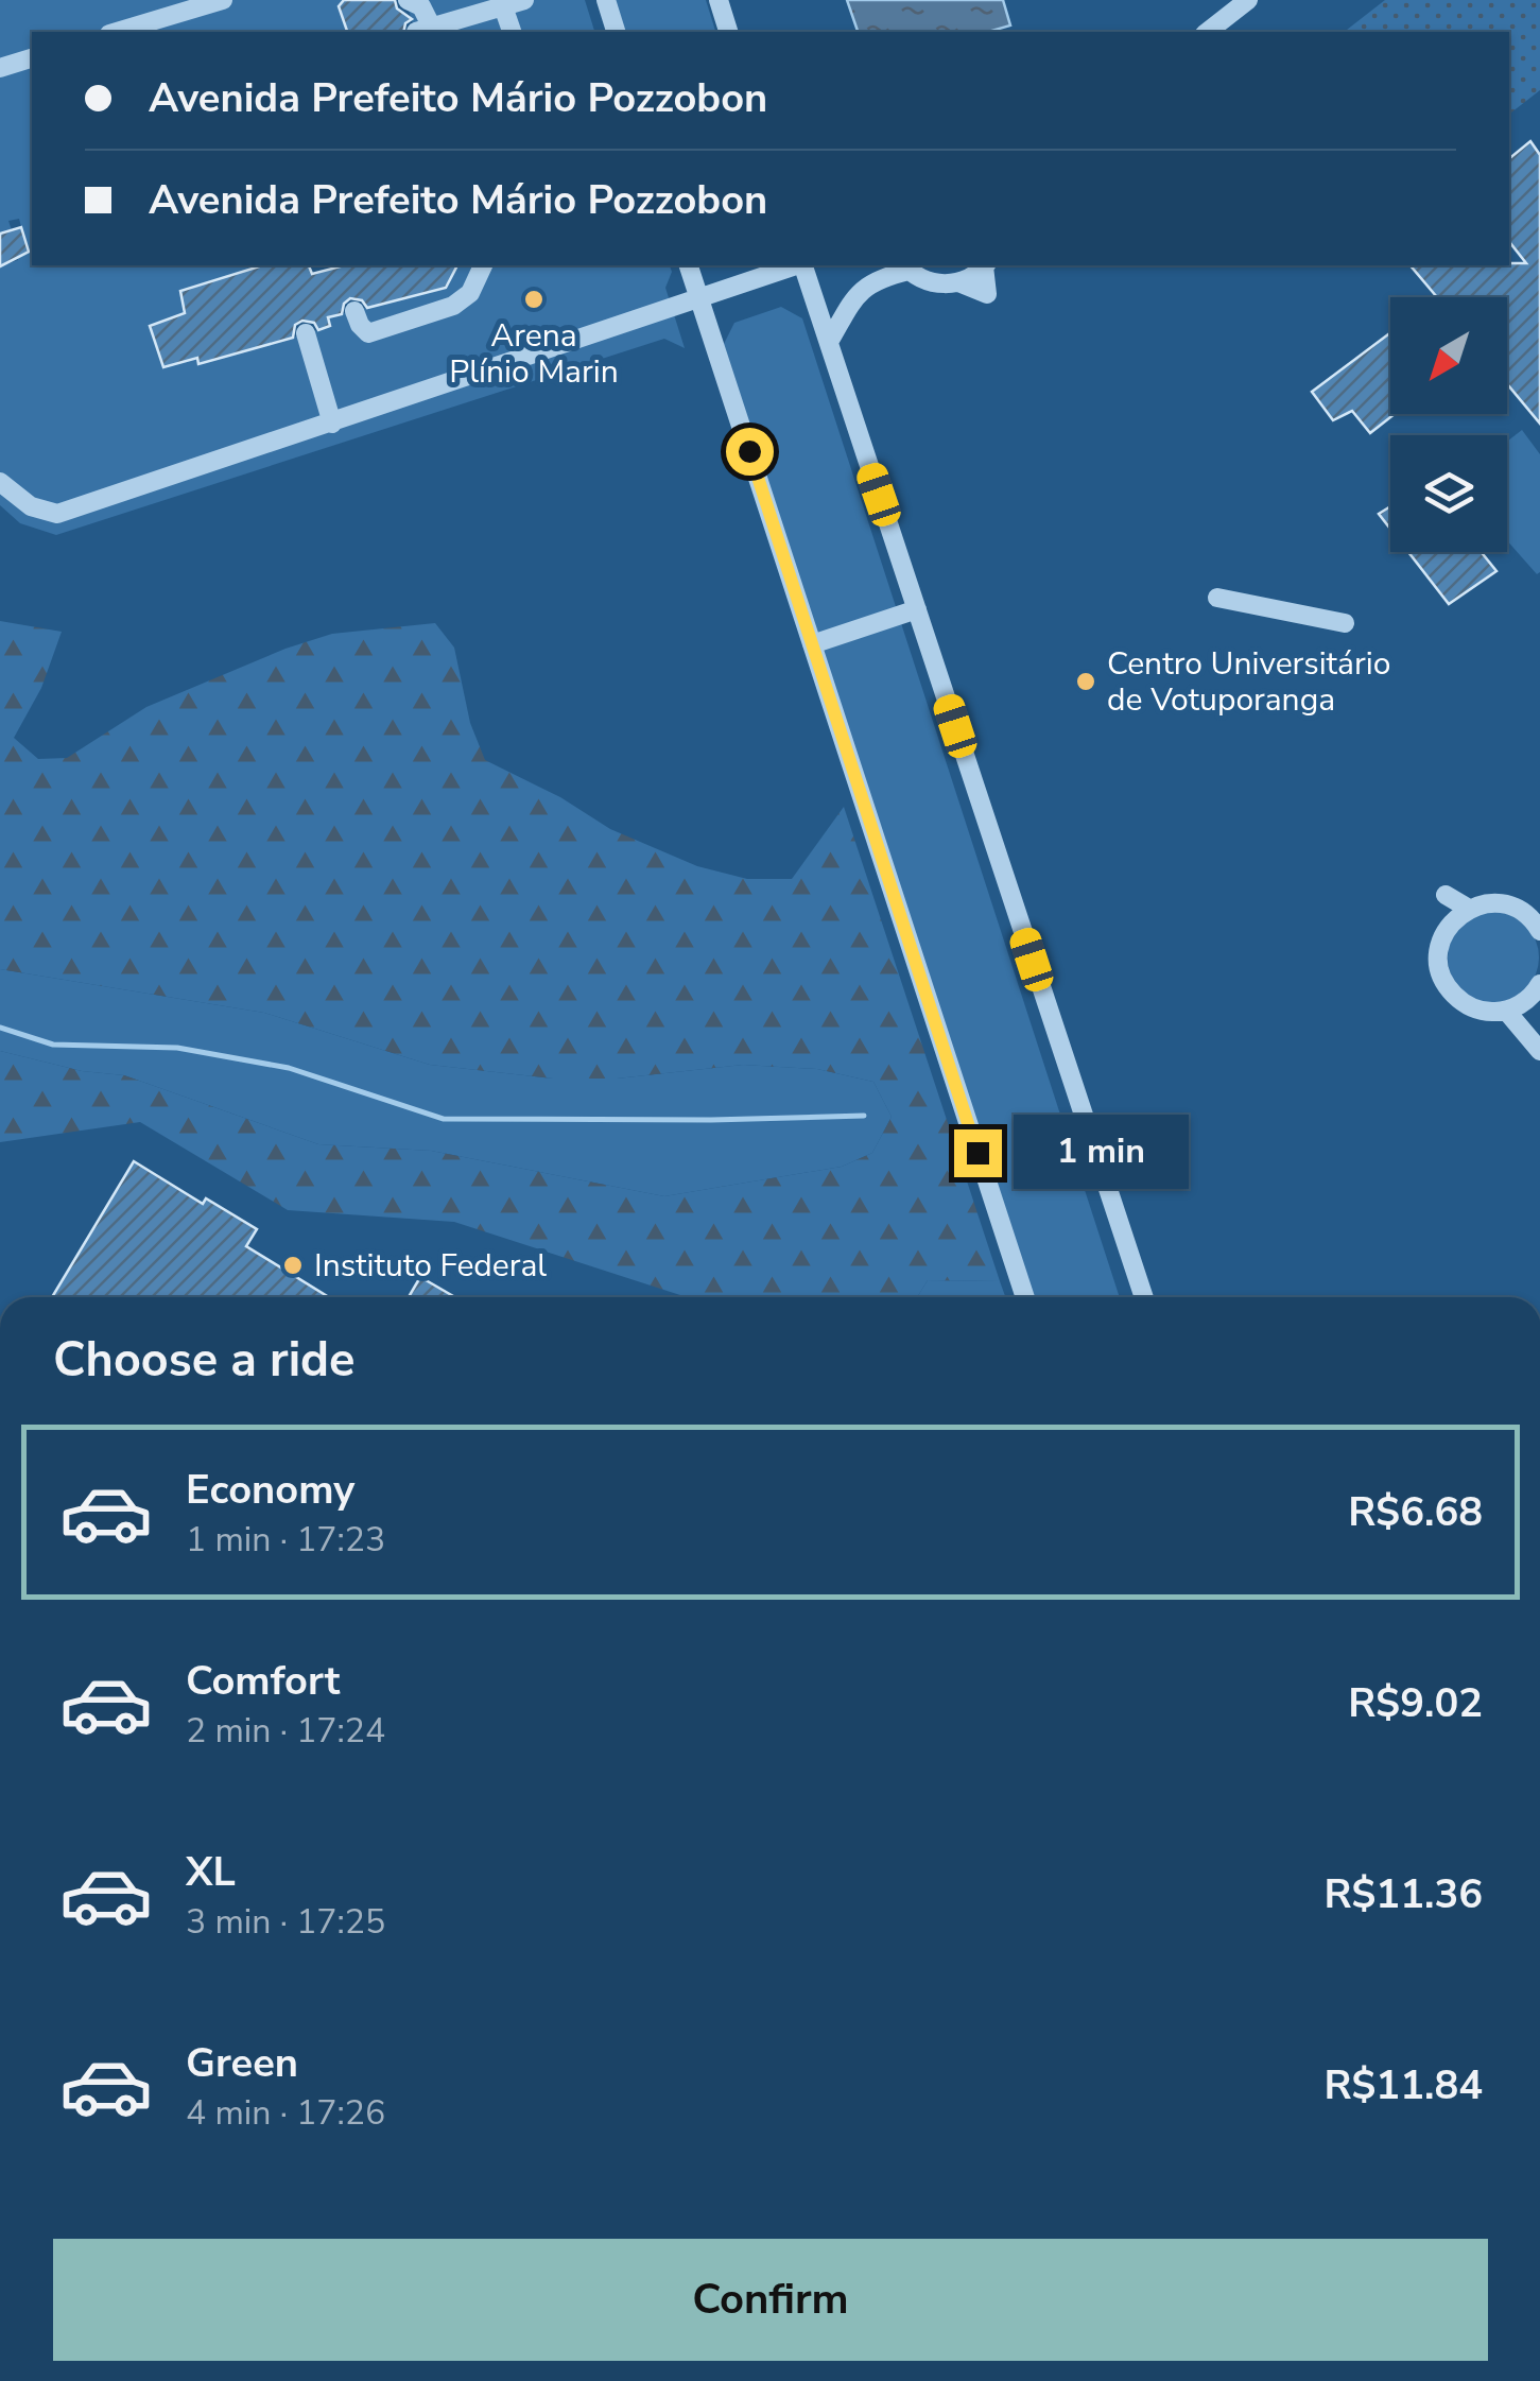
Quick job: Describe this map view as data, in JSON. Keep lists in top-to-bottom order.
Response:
{
  "places": ["Arena Plínio Marin", "Centro Universitário de Votuporanga", "Instituto Federal"],
  "north": "bottom left",
  "page": {
    "banner": ["Avenida Prefeito Mário Pozzobon", "Avenida Prefeito Mário Pozzobon"],
    "bubble": "1 min",
    "heading": "Choose a ride",
    "list": [
      {
        "name": "Economy",
        "note": "1 min · 17:23",
        "value": "R$6.68"
      },
      {
        "name": "Comfort",
        "note": "2 min · 17:24",
        "value": "R$9.02"
      },
      {
        "name": "XL",
        "note": "3 min · 17:25",
        "value": "R$11.36"
      },
      {
        "name": "Green",
        "note": "4 min · 17:26",
        "value": "R$11.84"
      }
    ],
    "buttons": "Confirm"
  }
}
